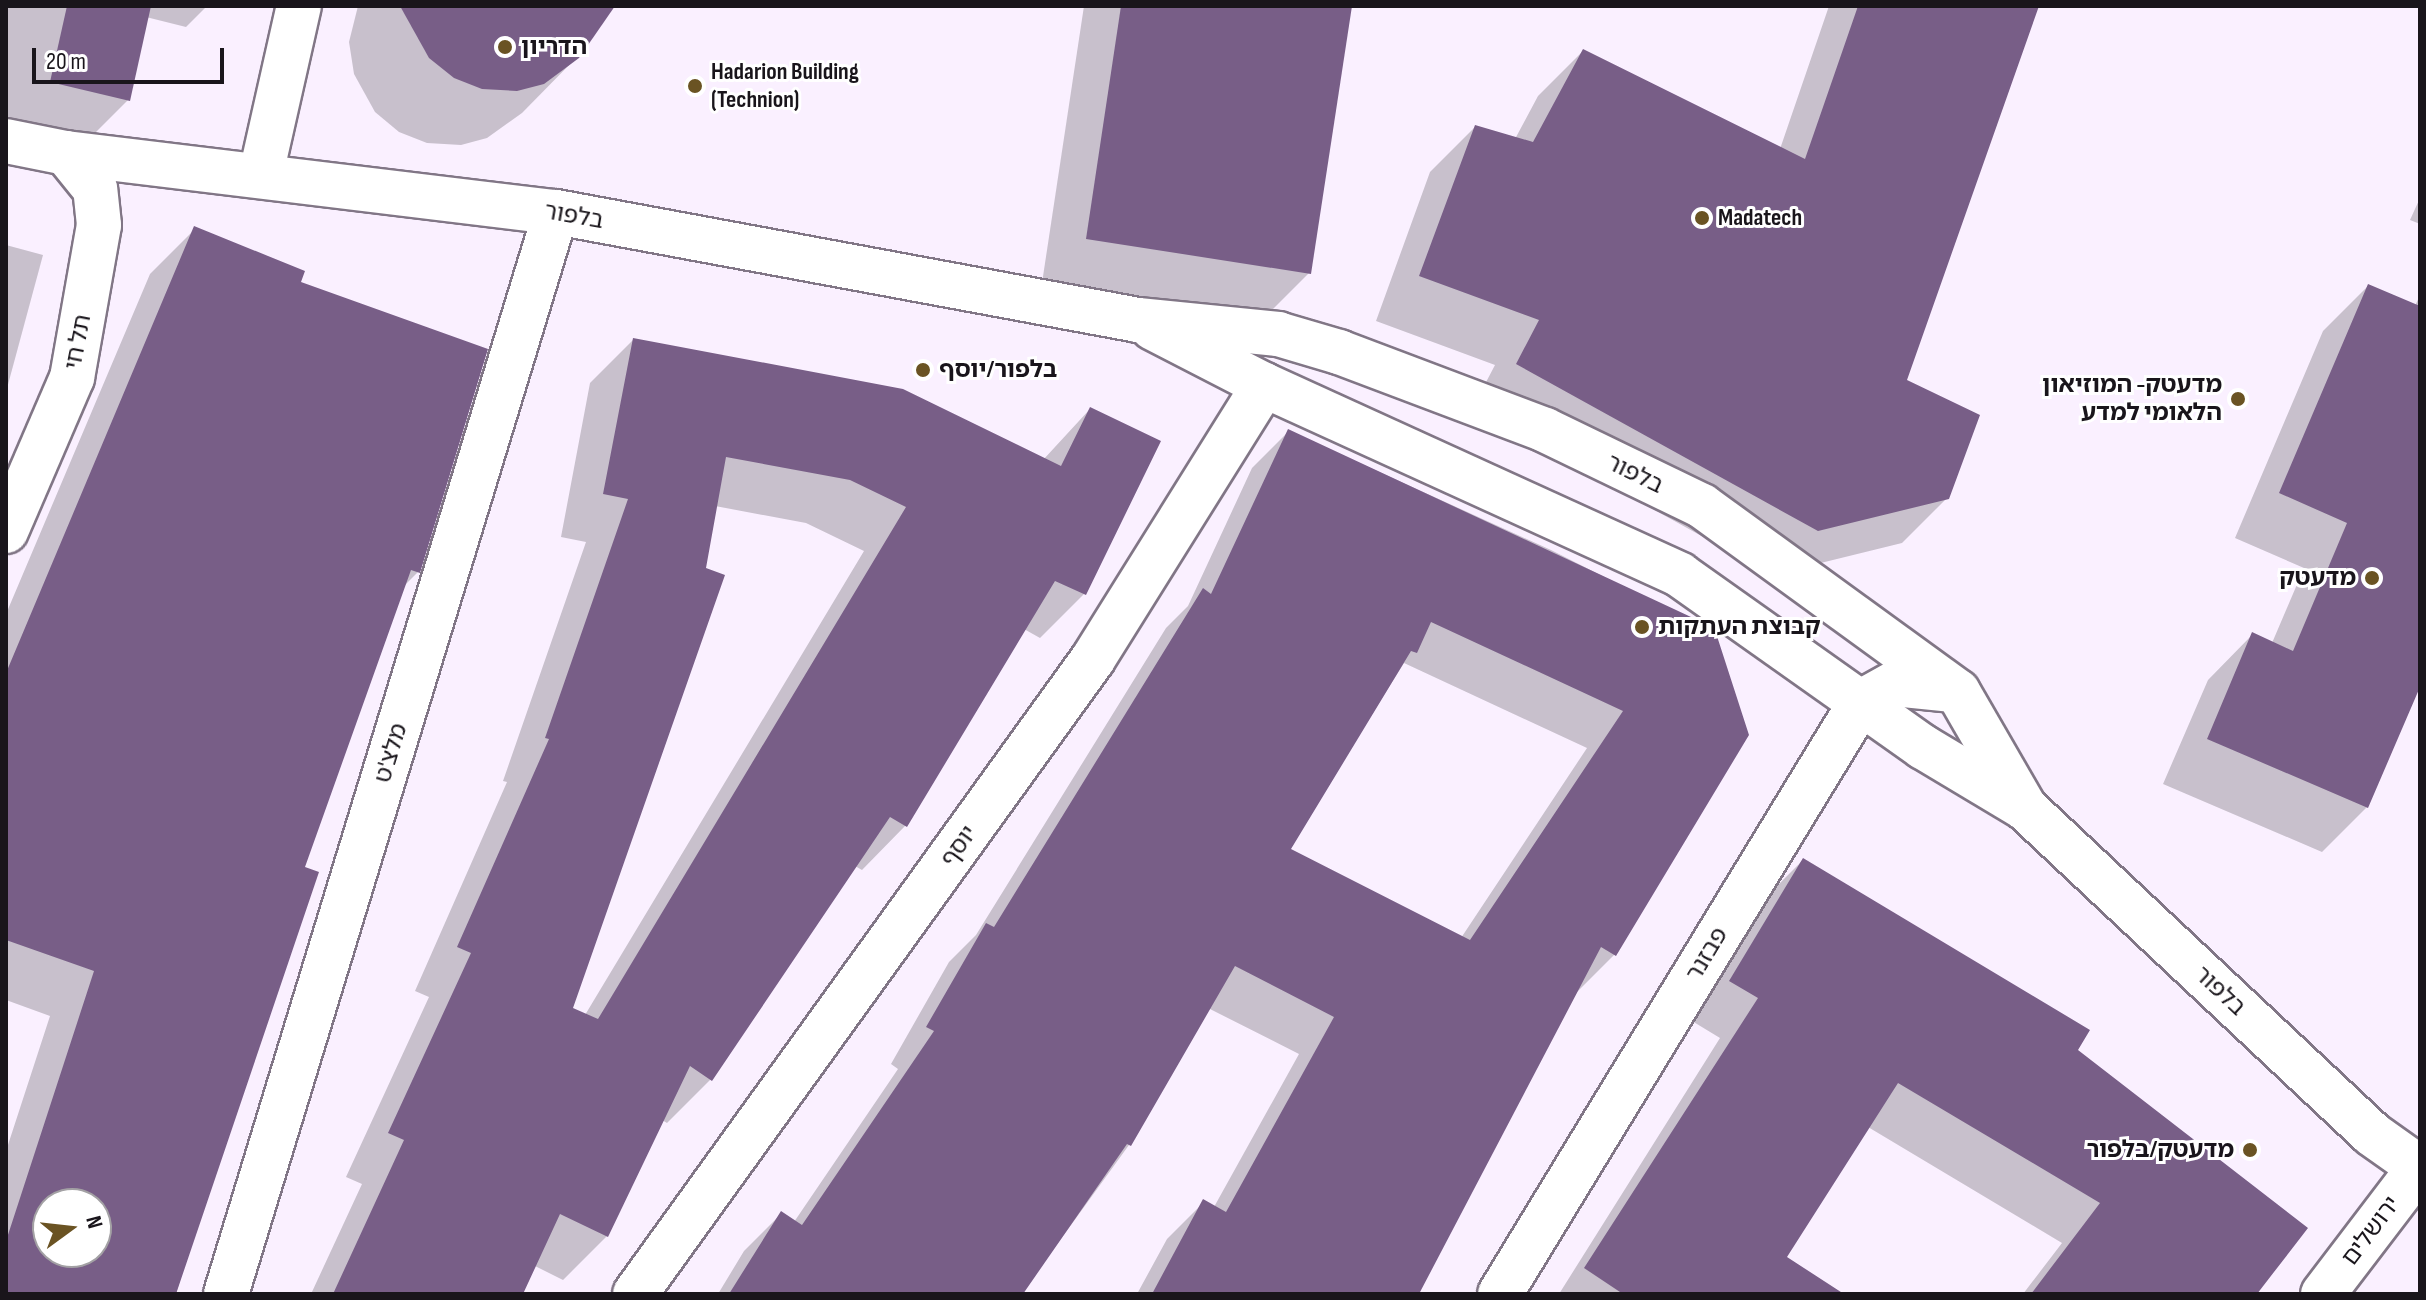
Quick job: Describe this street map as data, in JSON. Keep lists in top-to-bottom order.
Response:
{
  "streets": {
    "street": [
      "בלפור",
      "תל חי",
      "מלצ'ט",
      "יוסף",
      "פבזנר",
      "ירושלים"
    ]
  },
  "crossings": [
    ["בלפור", "תל חי"],
    ["בלפור", "מלצ'ט"],
    ["בלפור", "יוסף"],
    ["בלפור", "פבזנר"],
    ["בלפור", "ירושלים"]
  ],
  "places": [
    "הדריון",
    "Hadarion Building (Technion)",
    "Madatech",
    "בלפור/יוסף",
    "מדעטק- המוזיאון הלאומי למדע",
    "מדעטק",
    "קבוצת העתקות",
    "מדעטק/בלפור"
  ],
  "scale_bar": "20 m",
  "north": "right"
}
